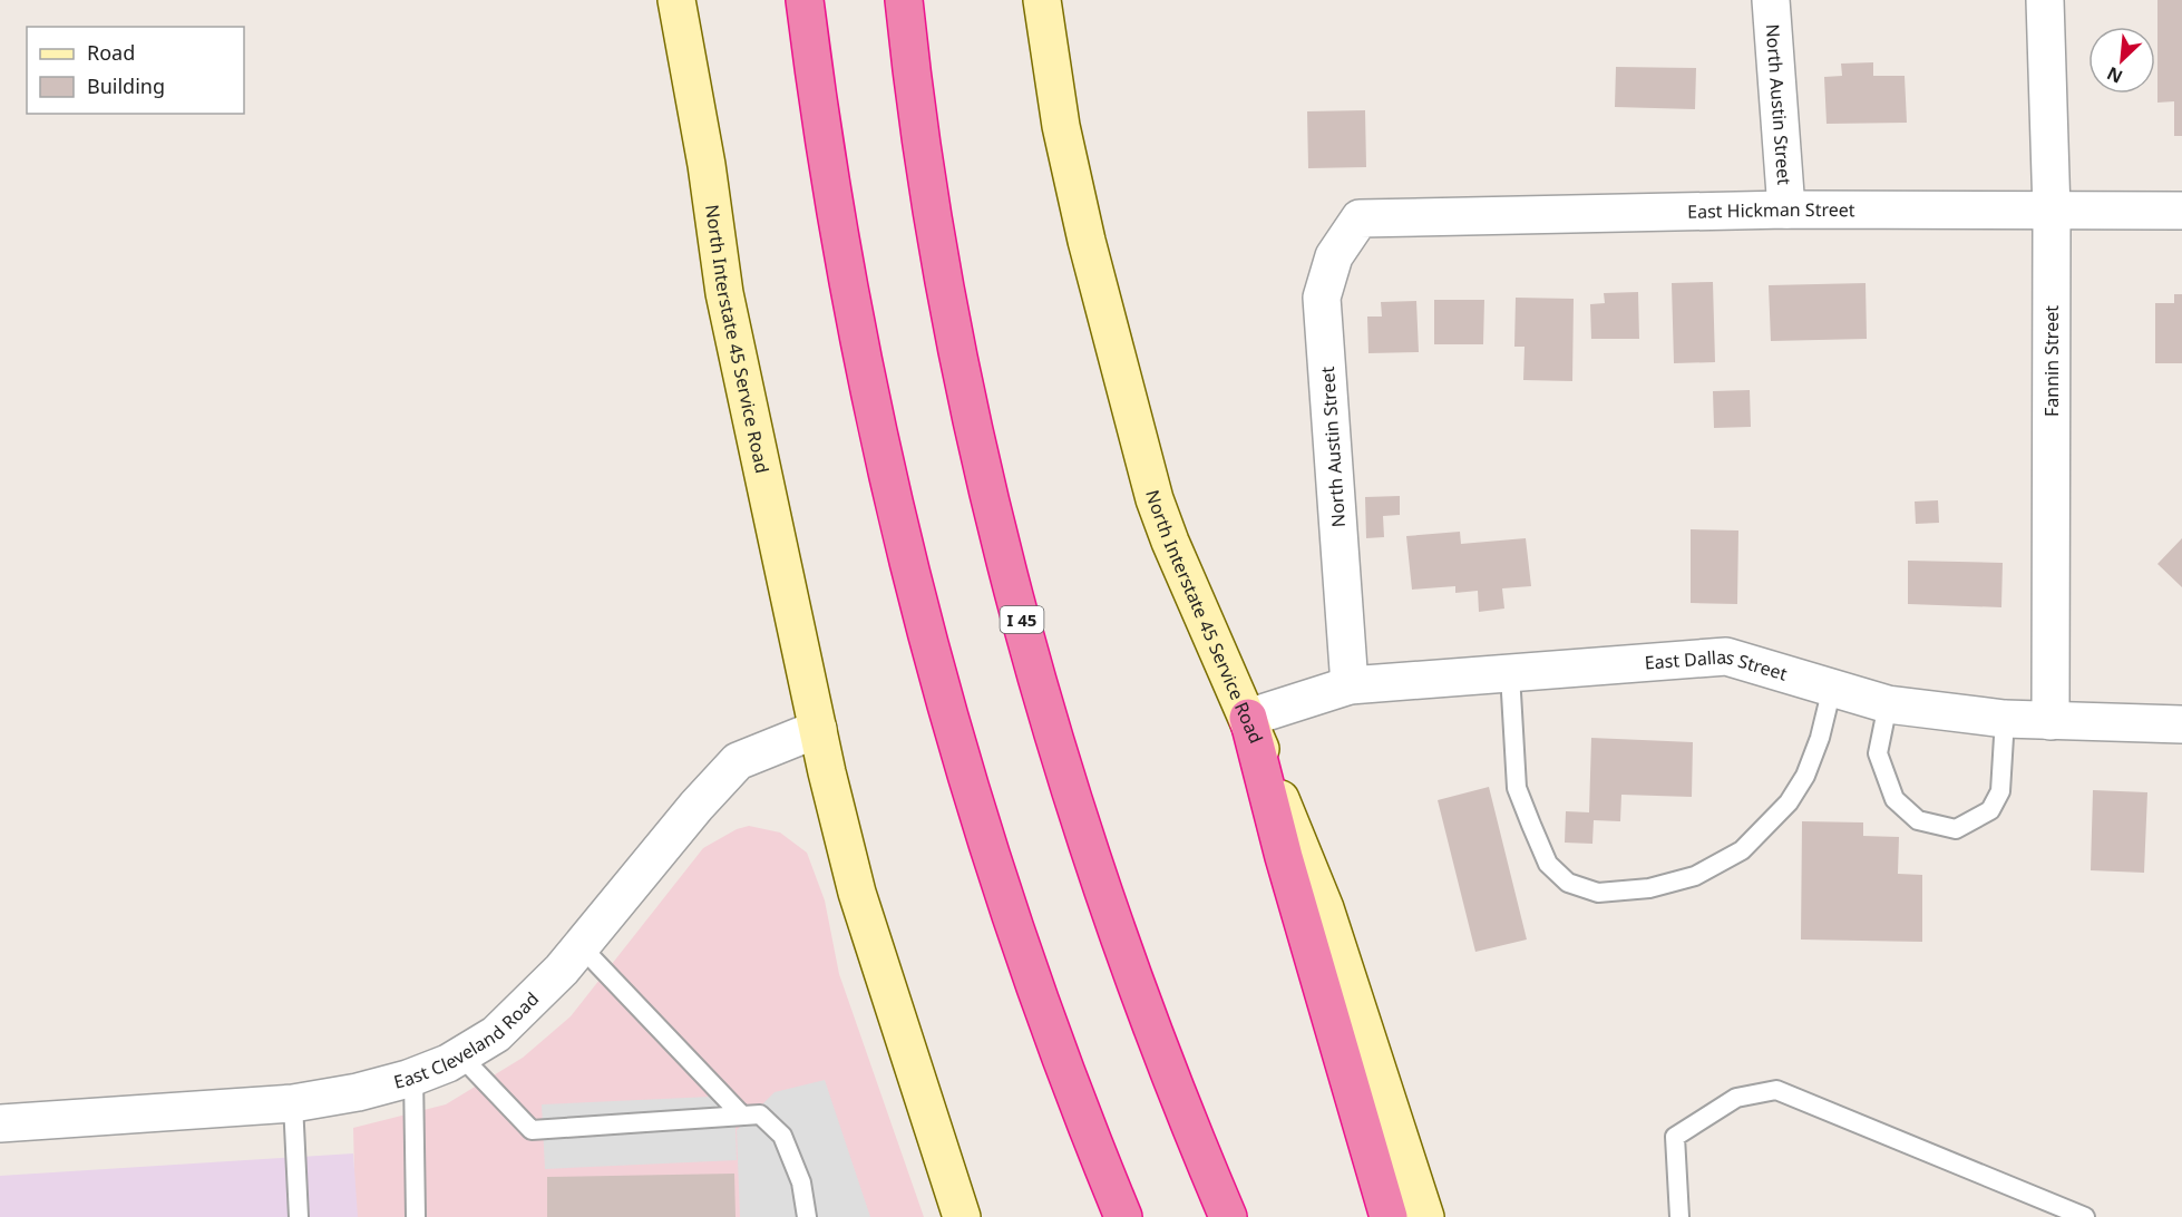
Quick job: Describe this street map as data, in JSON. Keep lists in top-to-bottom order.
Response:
{
  "streets": {
    "highway": ["I 45"],
    "main road": ["North Interstate 45 Service Road"],
    "street": [
      "North Austin Street",
      "East Hickman Street",
      "Fannin Street",
      "East Dallas Street",
      "East Cleveland Road"
    ]
  },
  "crossings": [
    ["North Austin Street", "East Hickman Street"],
    ["North Austin Street", "East Dallas Street"],
    ["East Hickman Street", "Fannin Street"],
    ["North Interstate 45 Service Road", "East Dallas Street"],
    ["North Interstate 45 Service Road", "East Cleveland Road"],
    ["Fannin Street", "East Dallas Street"]
  ],
  "legend": ["Road", "Building"],
  "north": "bottom left"
}
